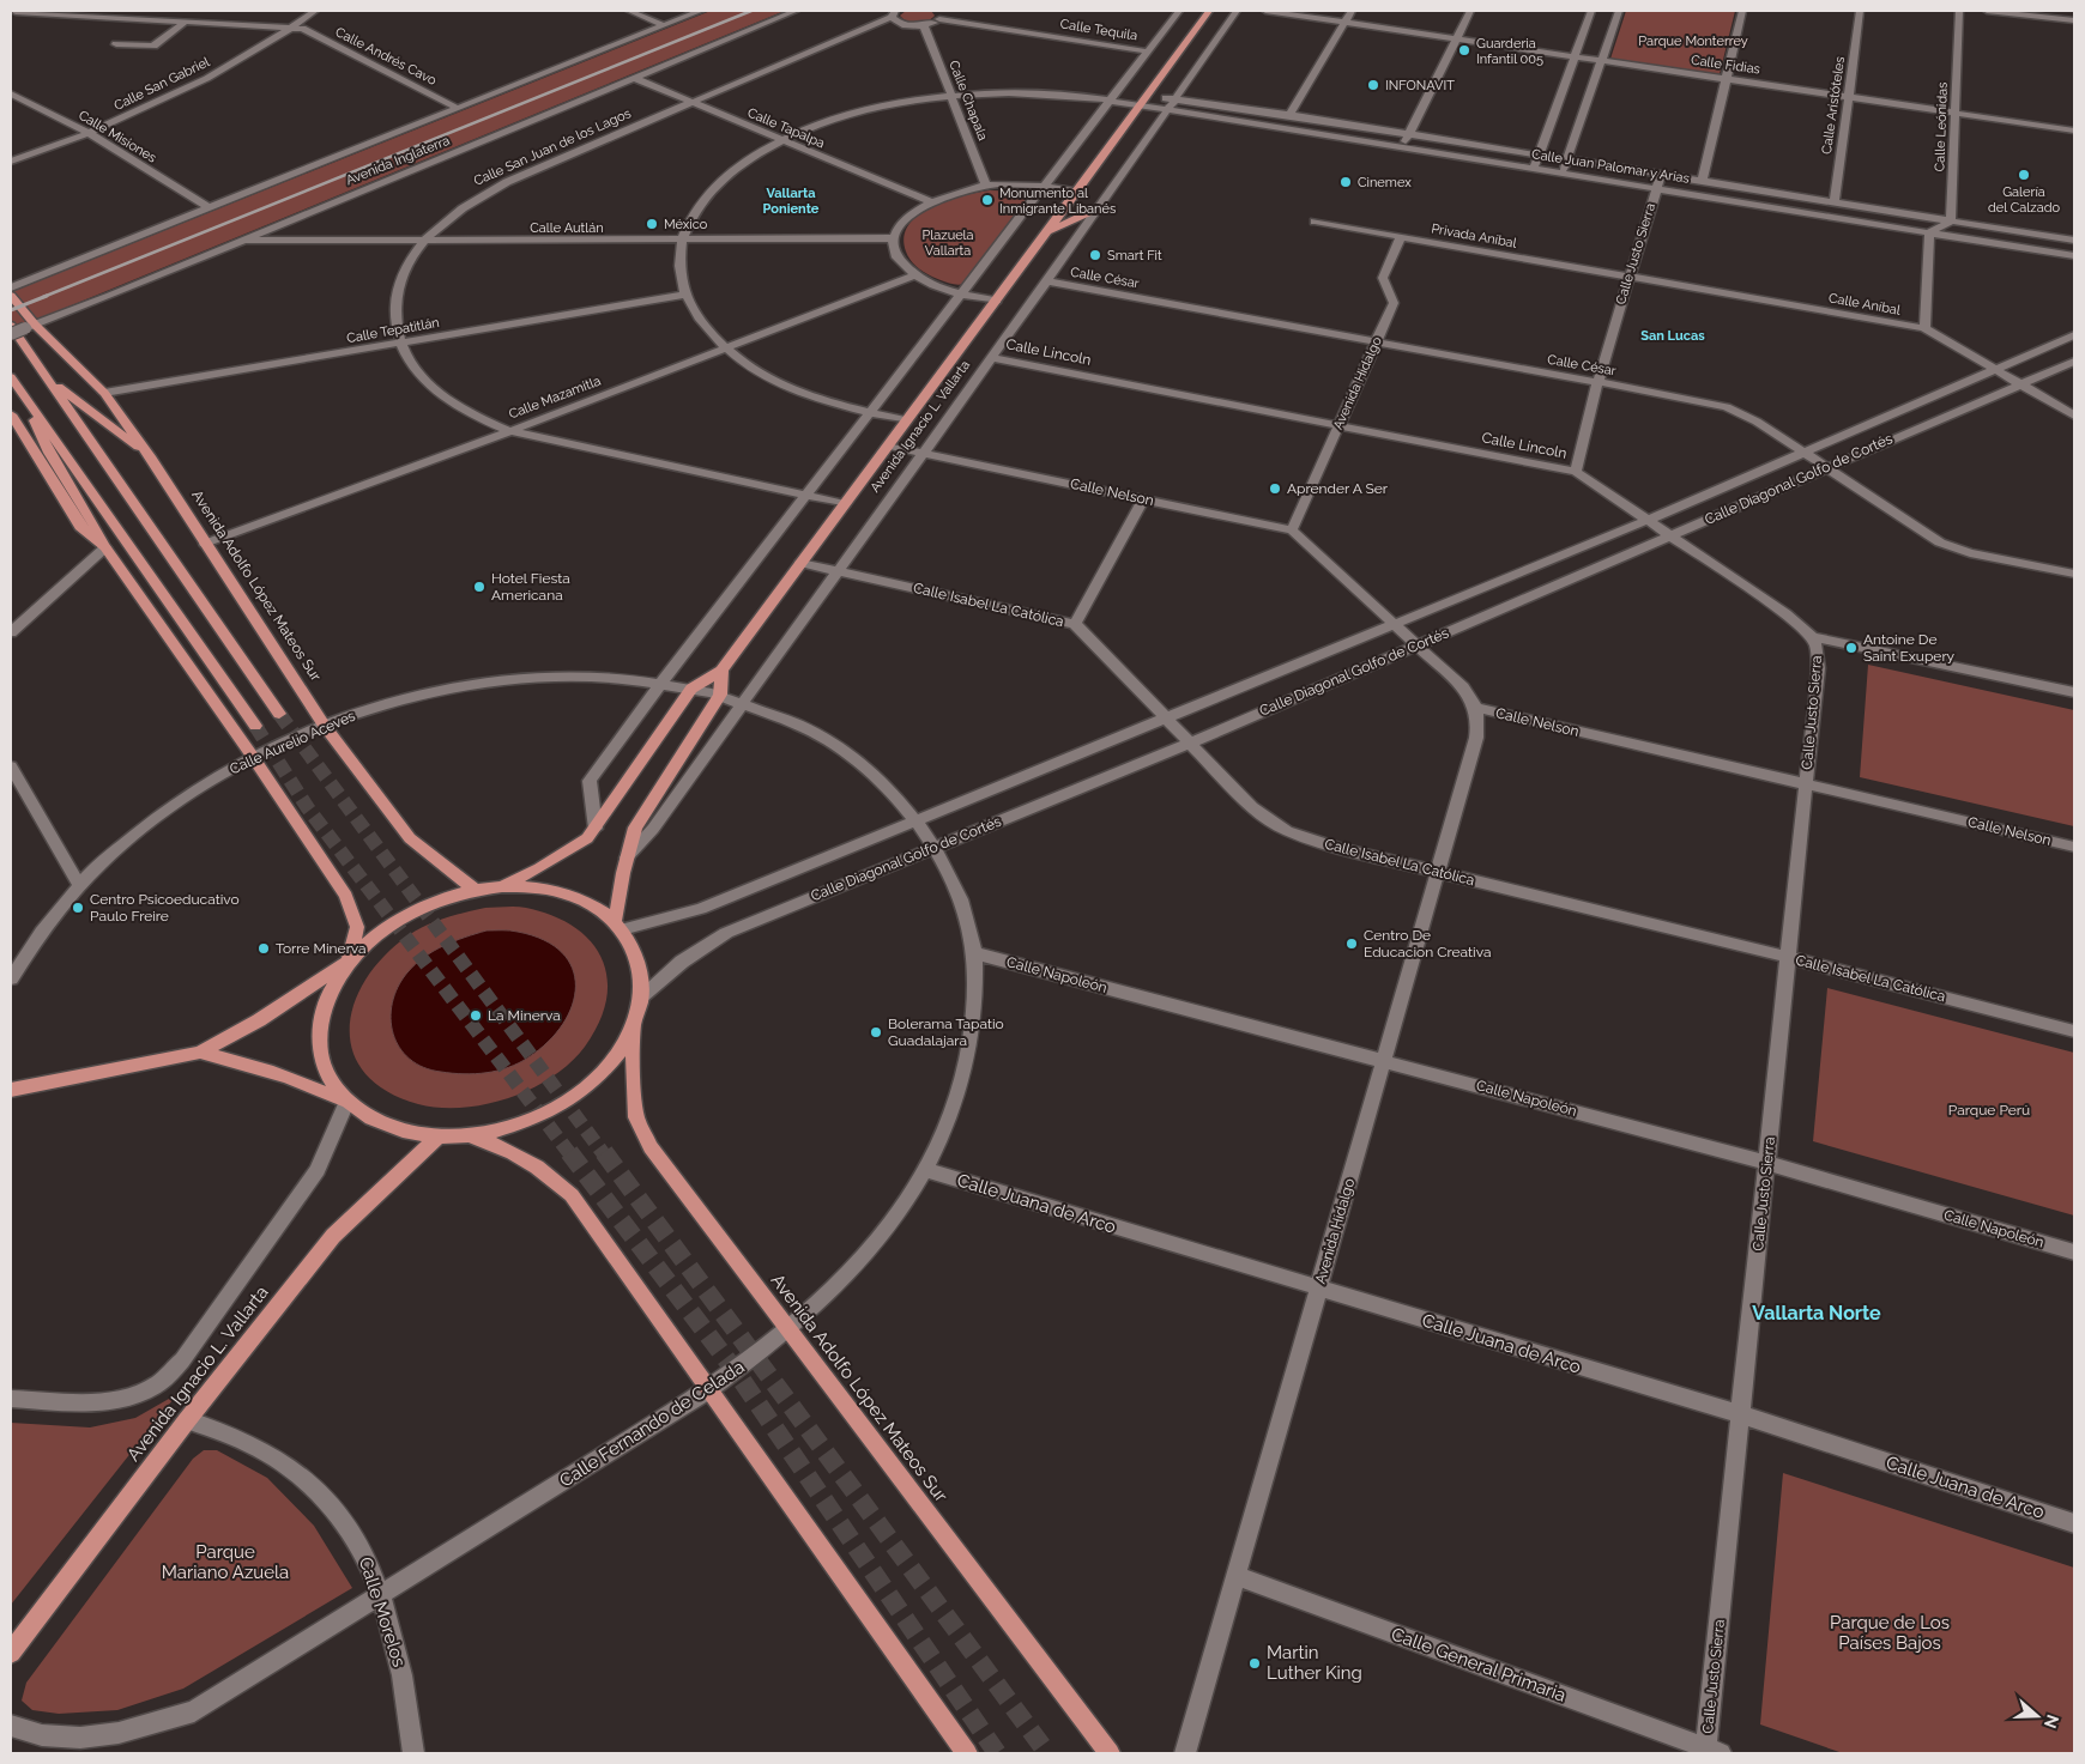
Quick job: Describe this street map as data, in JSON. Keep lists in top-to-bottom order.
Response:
{
  "streets": {
    "main road": ["Avenida Ignacio L. Vallarta", "Avenida Adolfo López Mateos Sur"],
    "street": [
      "Calle Tequila",
      "Calle Andrés Cavo",
      "Calle Fidias",
      "Calle San Gabriel",
      "Calle Chapala",
      "Calle Aristóteles",
      "Calle Leónidas",
      "Calle Tapalpa",
      "Calle Misiones",
      "Calle San Juan de los Lagos",
      "Avenida Inglaterra",
      "Calle Juan Palomar y Arias",
      "Calle Autlán",
      "Privada Aníbal",
      "Calle Justo Sierra",
      "Calle César",
      "Calle Aníbal",
      "Calle Tepatitlán",
      "Calle Lincoln",
      "Avenida Hidalgo",
      "Calle Mazamitla",
      "Calle Diagonal Golfo de Cortés",
      "Calle Nelson",
      "Calle Isabel La Católica",
      "Calle Aurelio Aceves",
      "Calle Napoleón",
      "Calle Juana de Arco",
      "Calle Fernando de Celada",
      "Calle Morelos",
      "Calle General Primaria"
    ]
  },
  "crossings": [
    ["Calle Andrés Cavo", "Calle San Gabriel"],
    ["Calle Andrés Cavo", "Avenida Inglaterra"],
    ["Calle Fidias", "Calle Aristóteles"],
    ["Calle Fidias", "Calle Leónidas"],
    ["Calle San Gabriel", "Calle Misiones"],
    ["Calle Aristóteles", "Calle Juan Palomar y Arias"],
    ["Calle Leónidas", "Calle Juan Palomar y Arias"],
    ["Calle Tapalpa", "Calle San Juan de los Lagos"],
    ["Calle Tapalpa", "Avenida Inglaterra"],
    ["Calle Misiones", "Avenida Inglaterra"],
    ["Calle San Juan de los Lagos", "Calle Autlán"],
    ["Calle San Juan de los Lagos", "Calle Tepatitlán"],
    ["Calle San Juan de los Lagos", "Calle Mazamitla"],
    ["Calle San Juan de los Lagos", "Avenida Ignacio L. Vallarta"],
    ["Avenida Inglaterra", "Calle Autlán"],
    ["Avenida Inglaterra", "Avenida Adolfo López Mateos Sur"],
    ["Calle Juan Palomar y Arias", "Calle Justo Sierra"],
    ["Calle Juan Palomar y Arias", "Avenida Ignacio L. Vallarta"],
    ["Privada Aníbal", "Calle Justo Sierra"],
    ["Privada Aníbal", "Calle Aníbal"],
    ["Privada Aníbal", "Avenida Hidalgo"],
    ["Calle Justo Sierra", "Calle César"],
    ["Calle Justo Sierra", "Calle Aníbal"],
    ["Calle Justo Sierra", "Calle Lincoln"],
    ["Calle Justo Sierra", "Calle Nelson"],
    ["Calle Justo Sierra", "Calle Isabel La Católica"],
    ["Calle Justo Sierra", "Calle Napoleón"],
    ["Calle Justo Sierra", "Calle Juana de Arco"],
    ["Calle Justo Sierra", "Calle General Primaria"],
    ["Calle César", "Avenida Hidalgo"],
    ["Calle César", "Avenida Ignacio L. Vallarta"],
    ["Calle César", "Calle Diagonal Golfo de Cortés"],
    ["Calle Aníbal", "Calle Diagonal Golfo de Cortés"],
    ["Calle Tepatitlán", "Avenida Adolfo López Mateos Sur"],
    ["Calle Lincoln", "Avenida Hidalgo"],
    ["Calle Lincoln", "Avenida Ignacio L. Vallarta"],
    ["Calle Lincoln", "Calle Diagonal Golfo de Cortés"],
    ["Avenida Hidalgo", "Calle Nelson"],
    ["Avenida Hidalgo", "Calle Isabel La Católica"],
    ["Avenida Hidalgo", "Calle Napoleón"],
    ["Avenida Hidalgo", "Calle Juana de Arco"],
    ["Avenida Hidalgo", "Calle General Primaria"],
    ["Calle Mazamitla", "Avenida Adolfo López Mateos Sur"],
    ["Avenida Ignacio L. Vallarta", "Calle Nelson"],
    ["Avenida Ignacio L. Vallarta", "Calle Isabel La Católica"],
    ["Avenida Ignacio L. Vallarta", "Calle Aurelio Aceves"],
    ["Avenida Ignacio L. Vallarta", "Calle Fernando de Celada"],
    ["Avenida Ignacio L. Vallarta", "Calle Morelos"],
    ["Calle Diagonal Golfo de Cortés", "Calle Nelson"],
    ["Calle Diagonal Golfo de Cortés", "Calle Isabel La Católica"],
    ["Calle Diagonal Golfo de Cortés", "Calle Fernando de Celada"],
    ["Avenida Adolfo López Mateos Sur", "Calle Aurelio Aceves"],
    ["Avenida Adolfo López Mateos Sur", "Calle Fernando de Celada"],
    ["Calle Aurelio Aceves", "Calle Fernando de Celada"],
    ["Calle Napoleón", "Calle Fernando de Celada"],
    ["Calle Juana de Arco", "Calle Fernando de Celada"],
    ["Calle Fernando de Celada", "Calle Morelos"]
  ],
  "districts": ["Vallarta Poniente", "San Lucas", "Vallarta Norte"],
  "parks": [
    "Parque Monterrey",
    "Plazuela Vallarta",
    "Parque Perú",
    "Parque Mariano Azuela",
    "Parque de Los Países Bajos"
  ],
  "places": [
    "Guarderia Infantil 005",
    "INFONAVIT",
    "Galería del Calzado",
    "Cinemex",
    "Monumento al Inmigrante Libanés",
    "México",
    "Smart Fit",
    "Aprender A Ser",
    "Hotel Fiesta Americana",
    "Antoine De Saint Exupery",
    "Centro Psicoeducativo Paulo Freire",
    "Centro De Educacion Creativa",
    "Torre Minerva",
    "La Minerva",
    "Bolerama Tapatio Guadalajara",
    "Martin Luther King"
  ],
  "north": "right"
}
